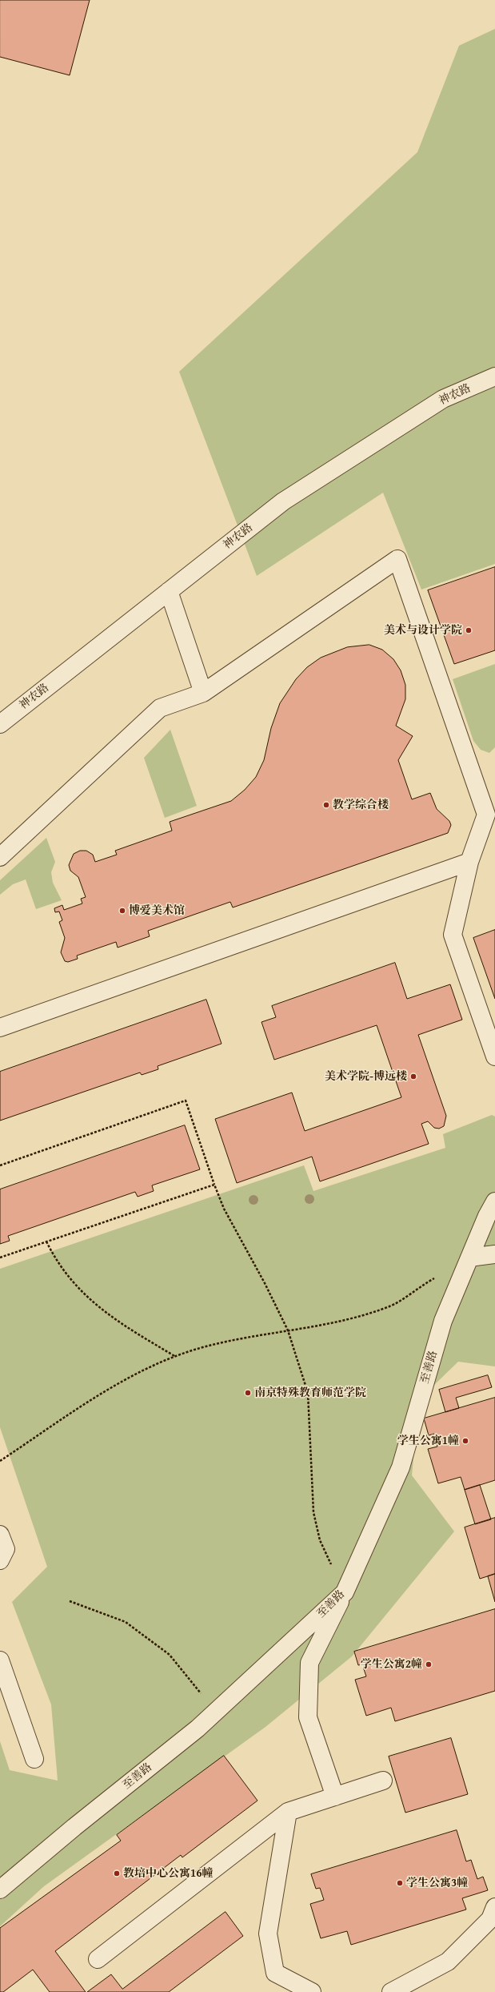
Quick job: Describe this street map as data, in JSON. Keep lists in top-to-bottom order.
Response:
{
  "streets": {
    "street": ["神农路", "至善路"]
  },
  "places": [
    "美术与设计学院",
    "教学综合楼",
    "博爱美术馆",
    "美术学院-博远楼",
    "南京特殊教育师范学院",
    "学生公寓1幢",
    "学生公寓2幢",
    "教培中心公寓16幢",
    "学生公寓3幢"
  ]
}
